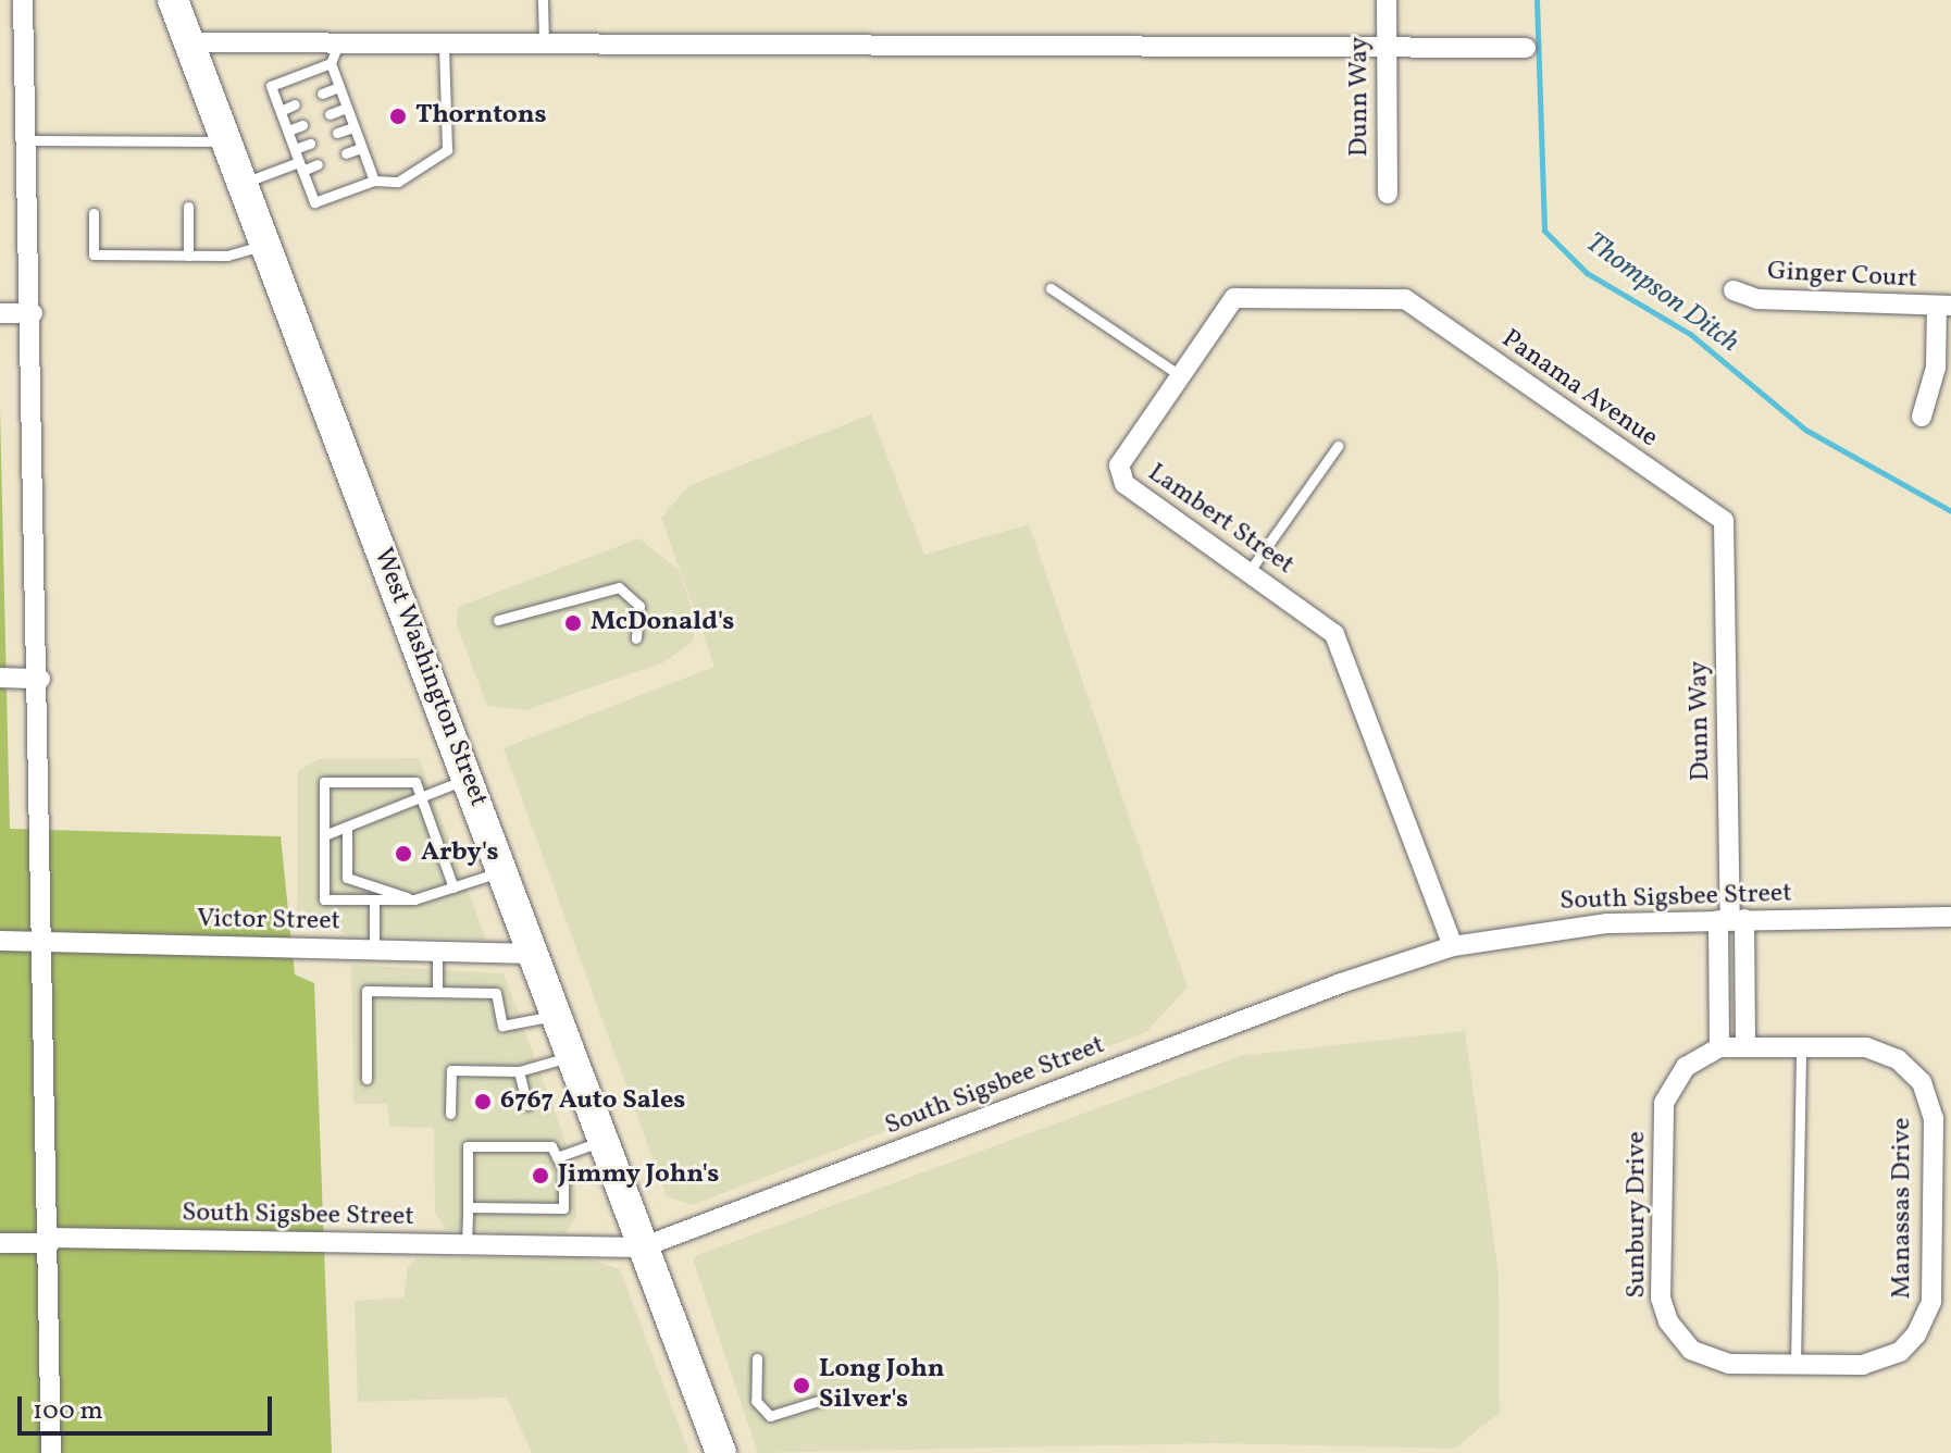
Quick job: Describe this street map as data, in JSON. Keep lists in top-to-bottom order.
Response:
{
  "streets": {
    "main road": ["West Washington Street"],
    "street": [
      "Dunn Way",
      "Ginger Court",
      "Panama Avenue",
      "Lambert Street",
      "South Sigsbee Street",
      "Victor Street",
      "Manassas Drive",
      "Sunbury Drive"
    ]
  },
  "crossings": [
    ["Dunn Way", "Panama Avenue"],
    ["Dunn Way", "South Sigsbee Street"],
    ["Panama Avenue", "Lambert Street"],
    ["Lambert Street", "South Sigsbee Street"],
    ["West Washington Street", "South Sigsbee Street"],
    ["West Washington Street", "Victor Street"],
    ["Manassas Drive", "Sunbury Drive"]
  ],
  "water": ["Thompson Ditch"],
  "places": [
    "Thorntons",
    "McDonald's",
    "Arby's",
    "6767 Auto Sales",
    "Jimmy John's",
    "Long John Silver's"
  ],
  "scale_bar": "100 m"
}
